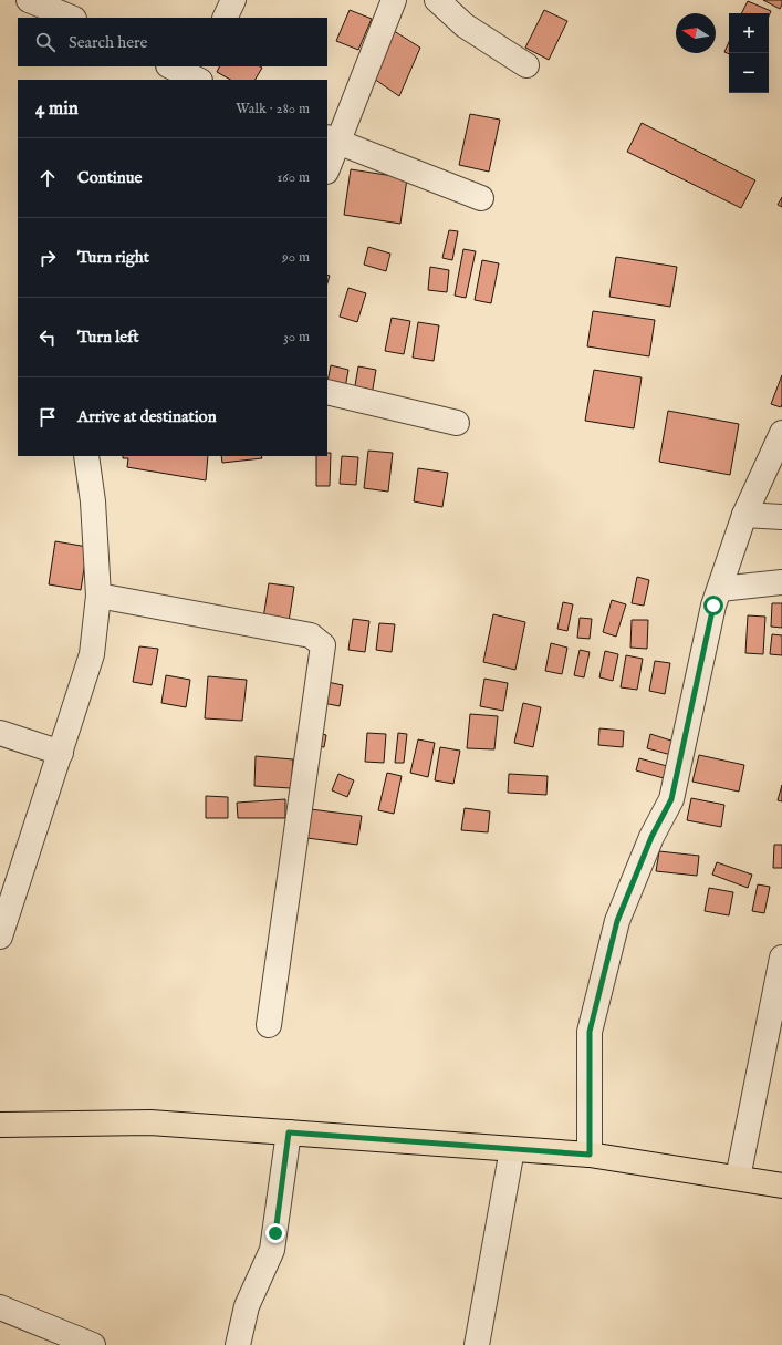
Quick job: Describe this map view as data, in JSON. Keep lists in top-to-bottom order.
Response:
{
  "north": "left",
  "page": {
    "map_buttons": ["+", "−"],
    "search": "Search here",
    "heading": ["4 min", "Walk · 280 m"],
    "list": [
      ["Continue", "160 m"],
      ["Turn right", "90 m"],
      ["Turn left", "30 m"],
      "Arrive at destination"
    ]
  }
}
